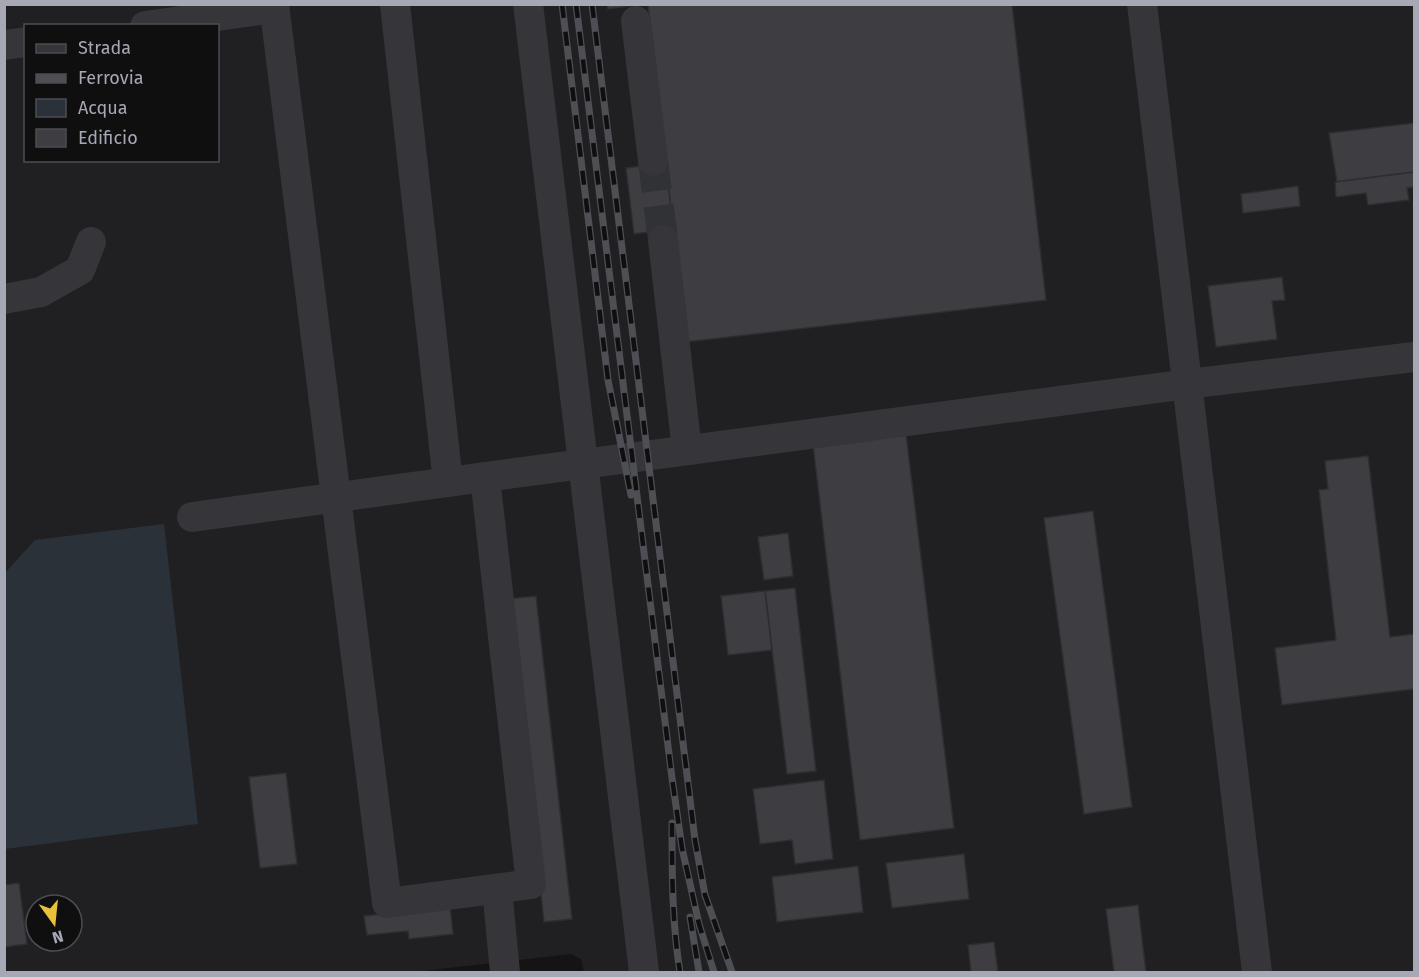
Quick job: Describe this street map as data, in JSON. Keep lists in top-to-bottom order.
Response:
{
  "legend": [
    "Strada",
    "Ferrovia",
    "Acqua",
    "Edificio"
  ],
  "north": "bottom"
}
